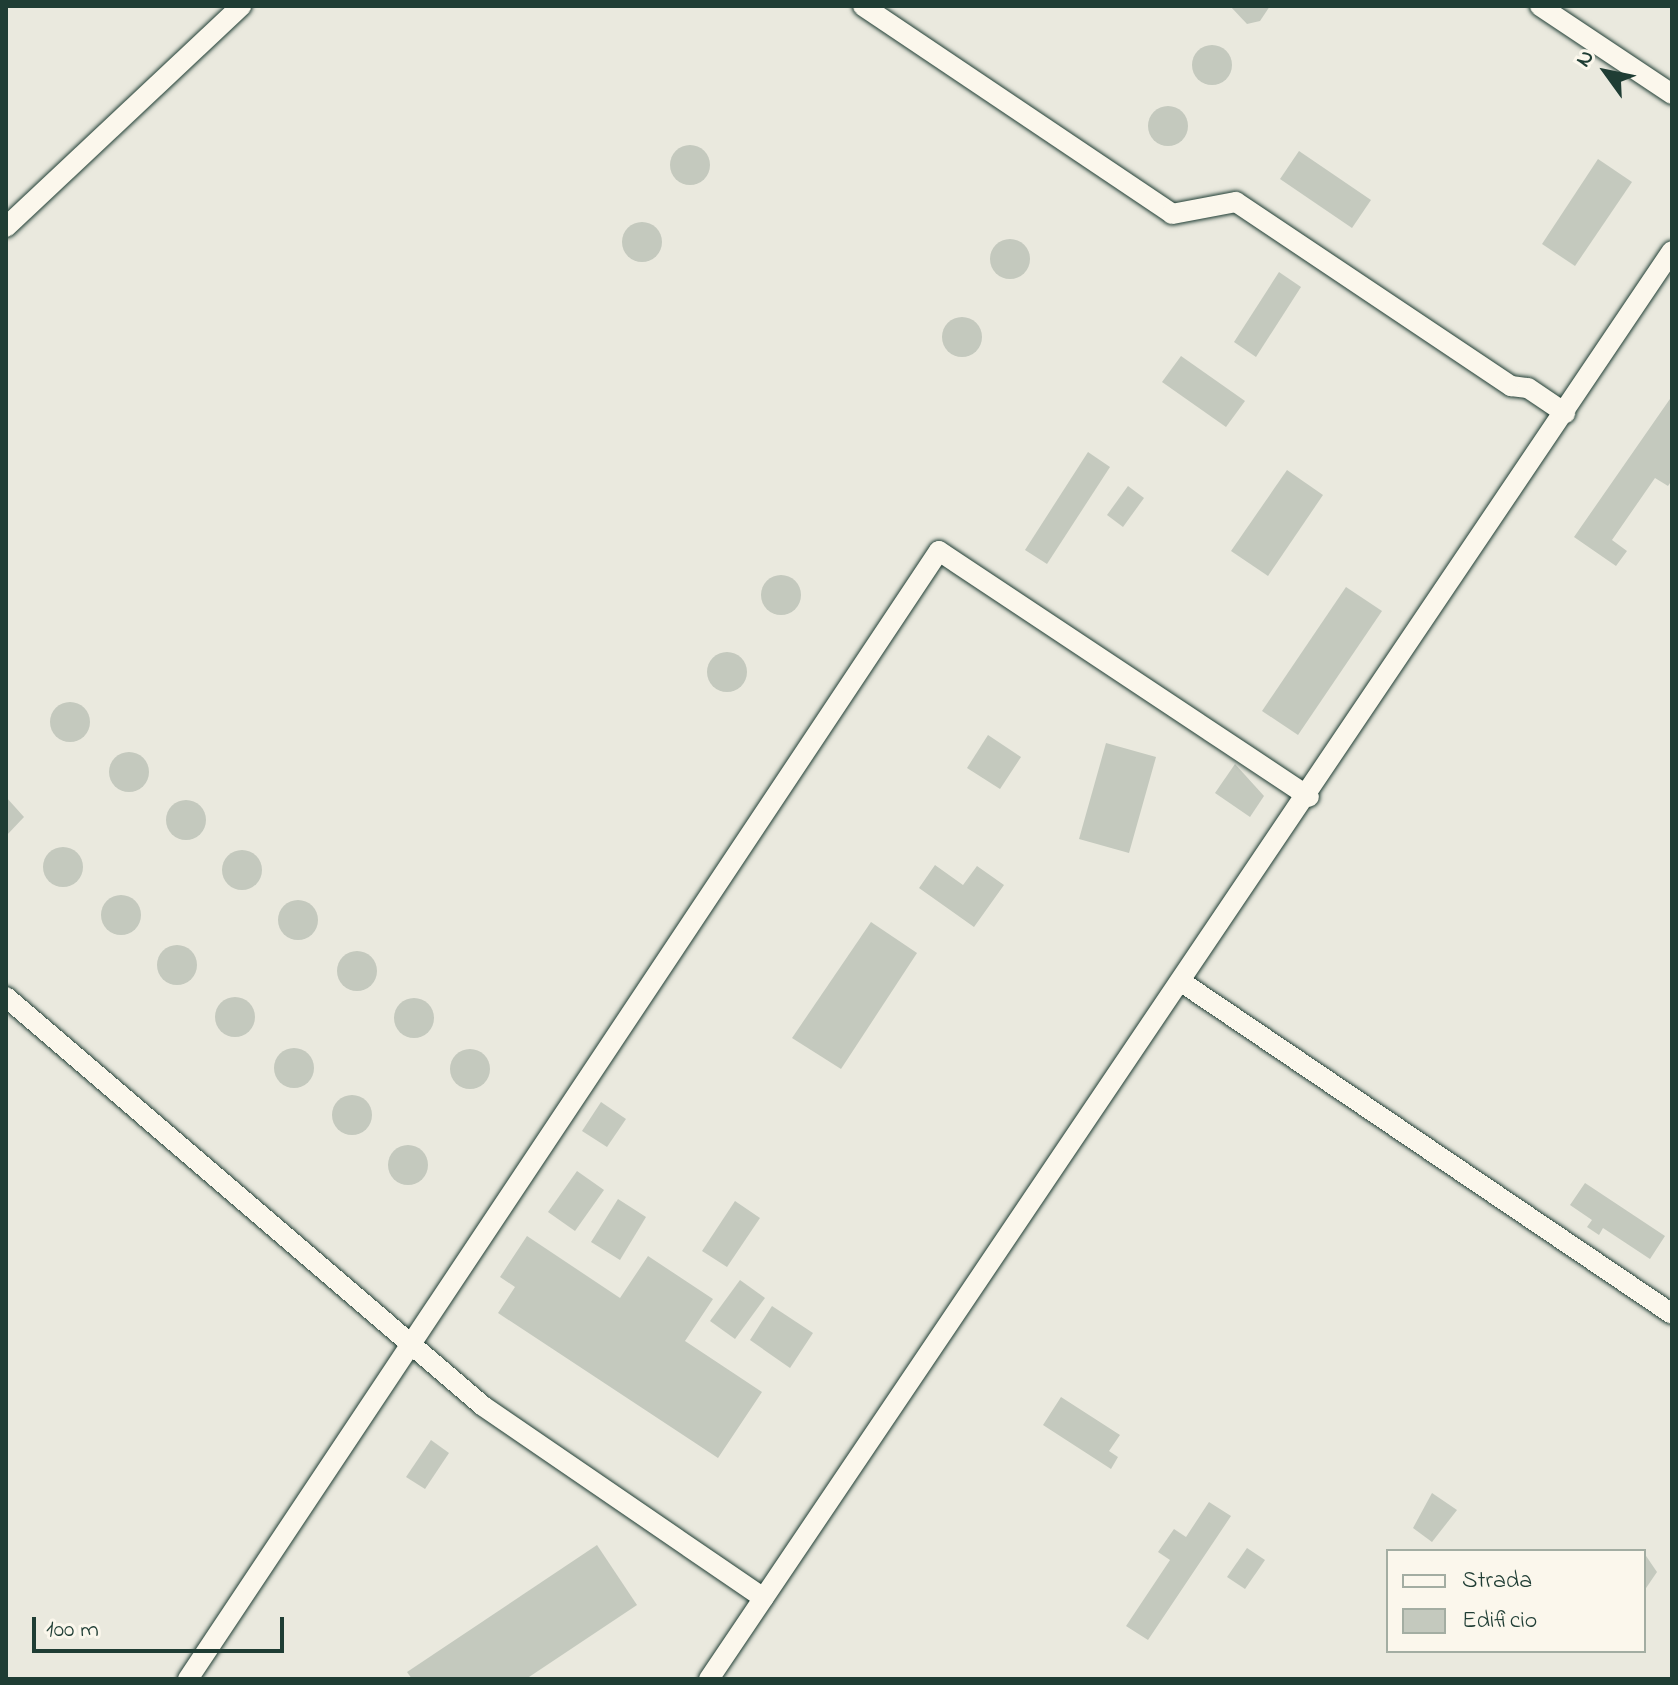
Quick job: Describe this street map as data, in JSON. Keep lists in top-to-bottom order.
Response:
{
  "legend": ["Strada", "Edificio"],
  "scale_bar": "100 m",
  "north": "top left"
}
